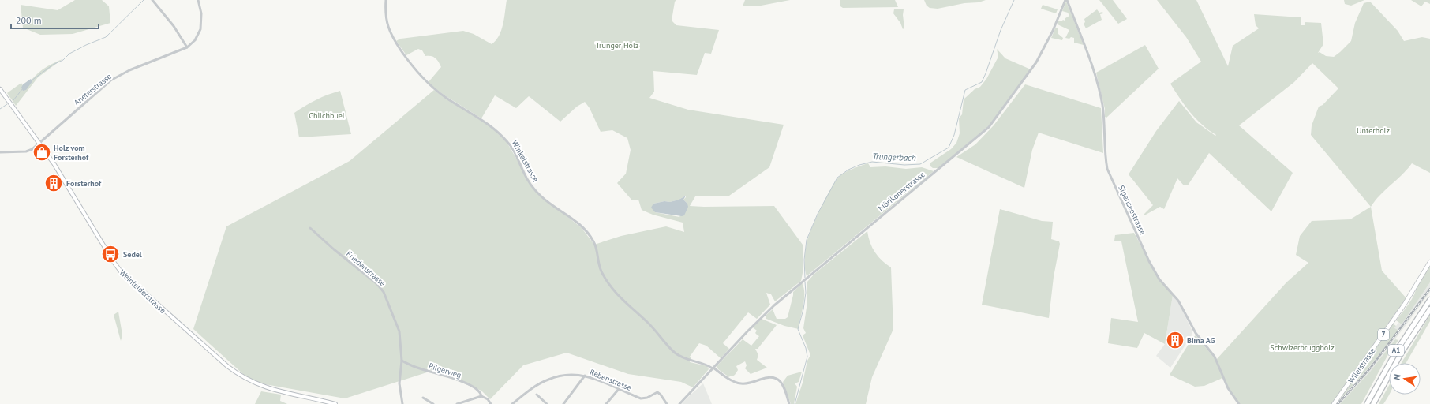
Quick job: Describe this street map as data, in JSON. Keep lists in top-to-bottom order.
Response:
{
  "streets": {
    "highway": ["A1"],
    "main road": ["Weinfelderstrasse", "7", "Wilerstrasse"],
    "street": [
      "Aneterstrasse",
      "Winkelstrasse",
      "Mörikonerstrasse",
      "Sigenseestrasse",
      "Friedenstrasse",
      "Pilgerweg",
      "Rebenstrasse"
    ]
  },
  "crossings": [
    ["Aneterstrasse", "Weinfelderstrasse"],
    ["Winkelstrasse", "Mörikonerstrasse"],
    ["Mörikonerstrasse", "Sigenseestrasse"],
    ["Friedenstrasse", "Pilgerweg"]
  ],
  "water": ["Trungerbach"],
  "parks": [
    "Trunger Holz",
    "Chilchbuel",
    "Unterholz",
    "Schwizerbruggholz"
  ],
  "places": {
    "shop": ["Holz vom Forsterhof"],
    "building": ["Forsterhof", "Bima AG"],
    "bus stop": ["Sedel"]
  },
  "scale_bar": "200 m",
  "north": "left"
}
